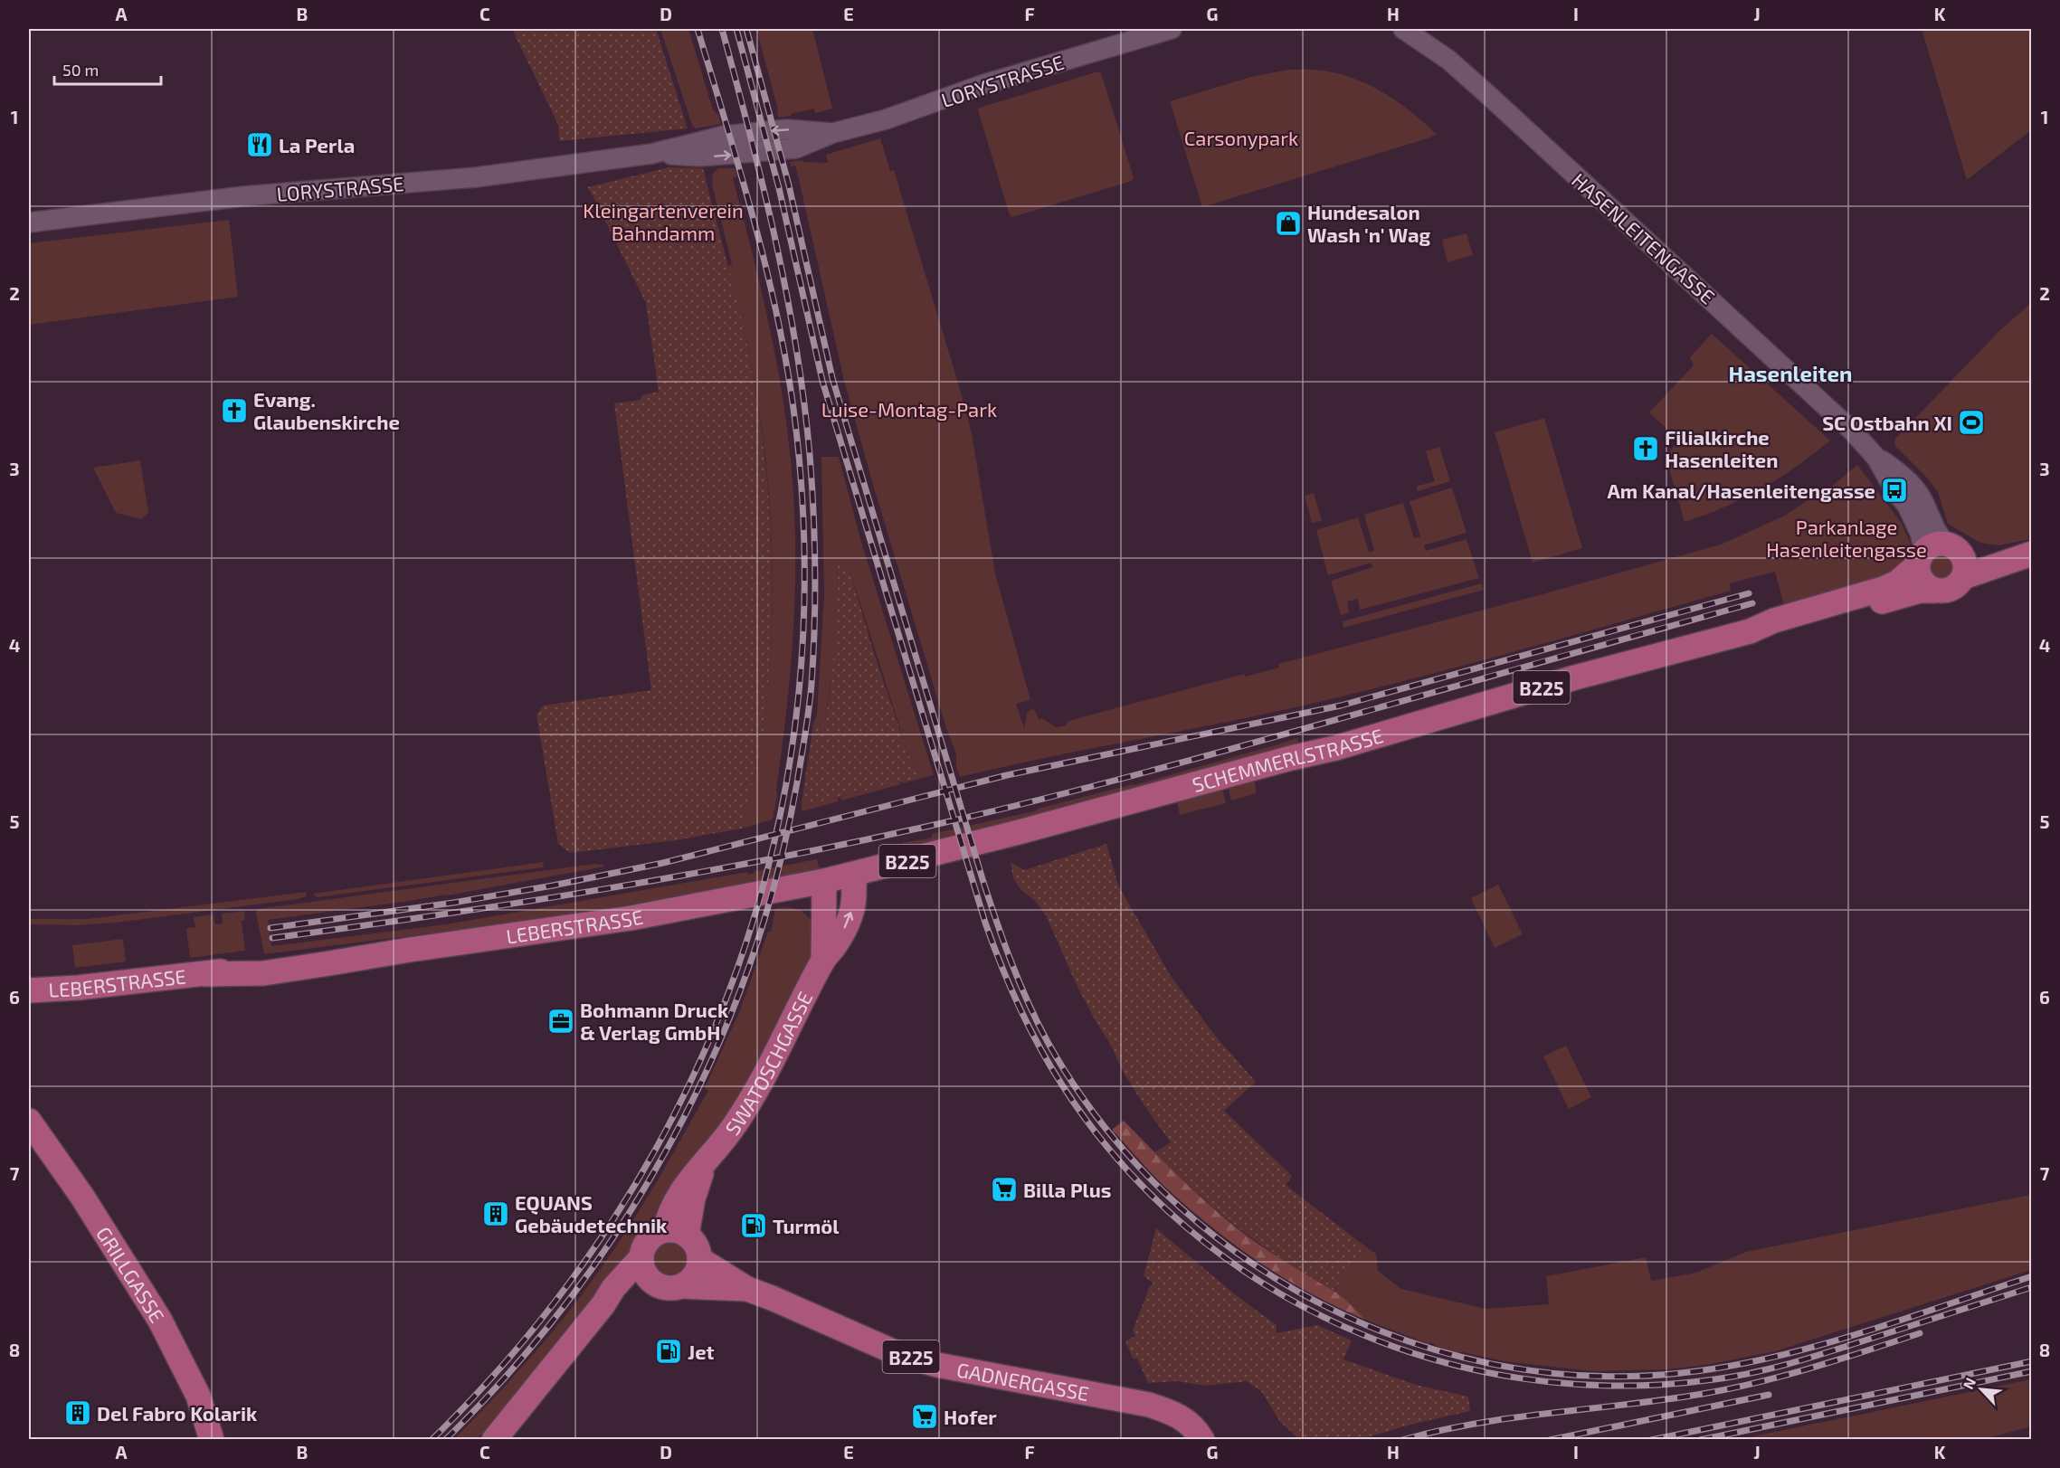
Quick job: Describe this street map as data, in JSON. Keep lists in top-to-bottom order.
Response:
{
  "streets": {
    "main road": [
      "B225",
      "SCHEMMERLSTRASSE",
      "LEBERSTRASSE",
      "SWATOSCHGASSE",
      "GRILLGASSE",
      "GADNERGASSE"
    ],
    "street": ["LORYSTRASSE", "HASENLEITENGASSE"]
  },
  "crossings": [
    ["HASENLEITENGASSE", "B225"],
    ["HASENLEITENGASSE", "SCHEMMERLSTRASSE"],
    ["B225", "SCHEMMERLSTRASSE"],
    ["B225", "SWATOSCHGASSE"],
    ["B225", "GADNERGASSE"],
    ["SCHEMMERLSTRASSE", "LEBERSTRASSE"],
    ["SCHEMMERLSTRASSE", "SWATOSCHGASSE"],
    ["LEBERSTRASSE", "SWATOSCHGASSE"],
    ["SWATOSCHGASSE", "GADNERGASSE"]
  ],
  "districts": ["Hasenleiten"],
  "parks": [
    "Carsonypark",
    "Kleingartenverein Bahndamm",
    "Luise-Montag-Park",
    "Parkanlage Hasenleitengasse"
  ],
  "places": {
    "restaurant": ["La Perla"],
    "shop": ["Hundesalon Wash 'n' Wag"],
    "church": ["Evang. Glaubenskirche", "Filialkirche Hasenleiten"],
    "sports": ["SC Ostbahn XI"],
    "bus stop": ["Am Kanal/Hasenleitengasse"],
    "office": ["Bohmann Druck & Verlag GmbH"],
    "supermarket": ["Billa Plus", "Hofer"],
    "building": ["EQUANS Gebäudetechnik", "Del Fabro Kolarik"],
    "fuel station": ["Turmöl", "Jet"]
  },
  "scale_bar": "50 m",
  "north": "top left",
  "grid": {
    "columns": [
      "A",
      "B",
      "C",
      "D",
      "E",
      "F",
      "G",
      "H",
      "I",
      "J",
      "K"
    ],
    "rows": [
      "1",
      "2",
      "3",
      "4",
      "5",
      "6",
      "7",
      "8"
    ]
  }
}
